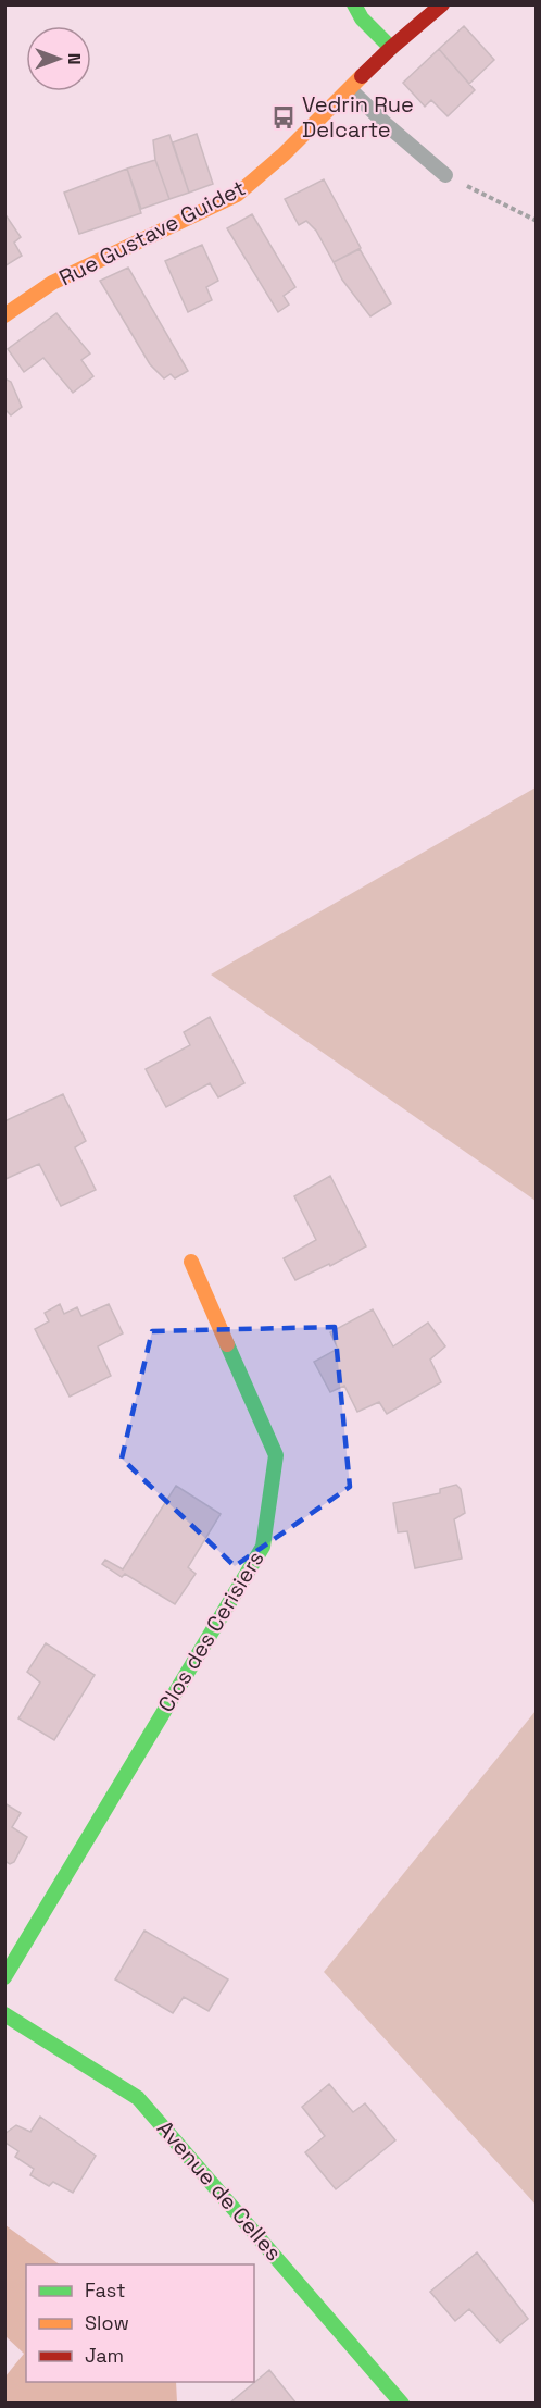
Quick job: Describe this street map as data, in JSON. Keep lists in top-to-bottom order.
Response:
{
  "streets": {
    "street": ["Rue Gustave Guidet", "Clos des Cerisiers", "Avenue de Celles"]
  },
  "places": {
    "bus stop": ["Vedrin Rue Delcarte"]
  },
  "legend": ["Fast", "Slow", "Jam"],
  "north": "right"
}
